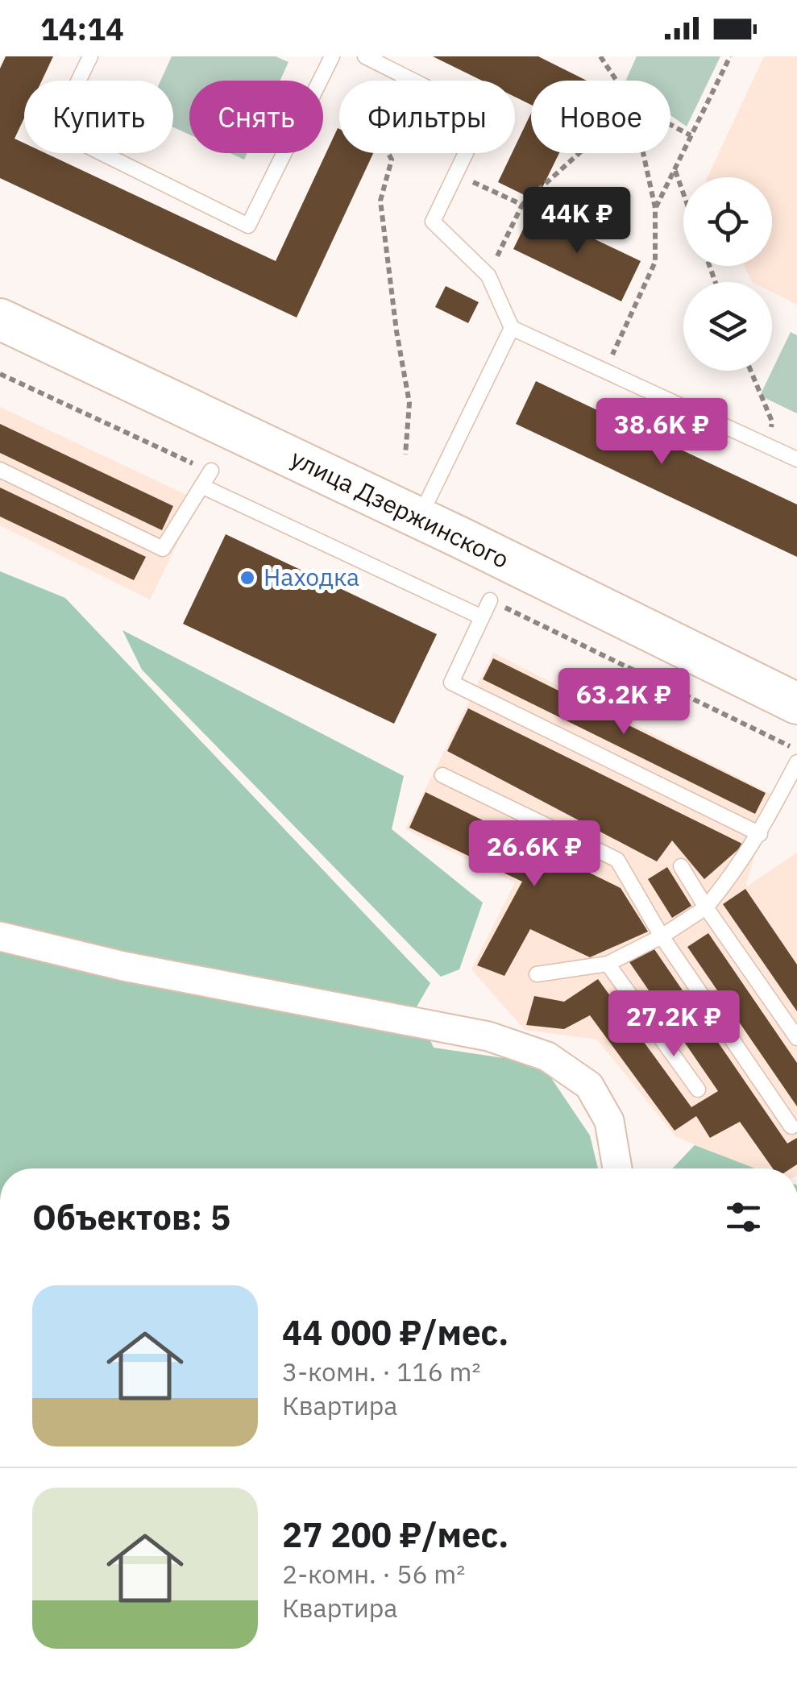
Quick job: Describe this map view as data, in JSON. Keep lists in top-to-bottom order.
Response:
{
  "streets": {
    "main road": ["улица Дзержинского"]
  },
  "places": ["Находка"],
  "page": {
    "status": "14:14",
    "chip": [
      "Купить",
      "Снять",
      "Фильтры",
      "Новое"
    ],
    "price": [
      "44K ₽",
      "38.6K ₽",
      "63.2K ₽",
      "26.6K ₽",
      "27.2K ₽"
    ],
    "heading": "Объектов: 5",
    "list": [
      {
        "name": "44 000 ₽/мес.",
        "note": "3-комн. · 116 m² · Квартира"
      },
      {
        "name": "27 200 ₽/мес.",
        "note": "2-комн. · 56 m² · Квартира"
      }
    ]
  }
}
